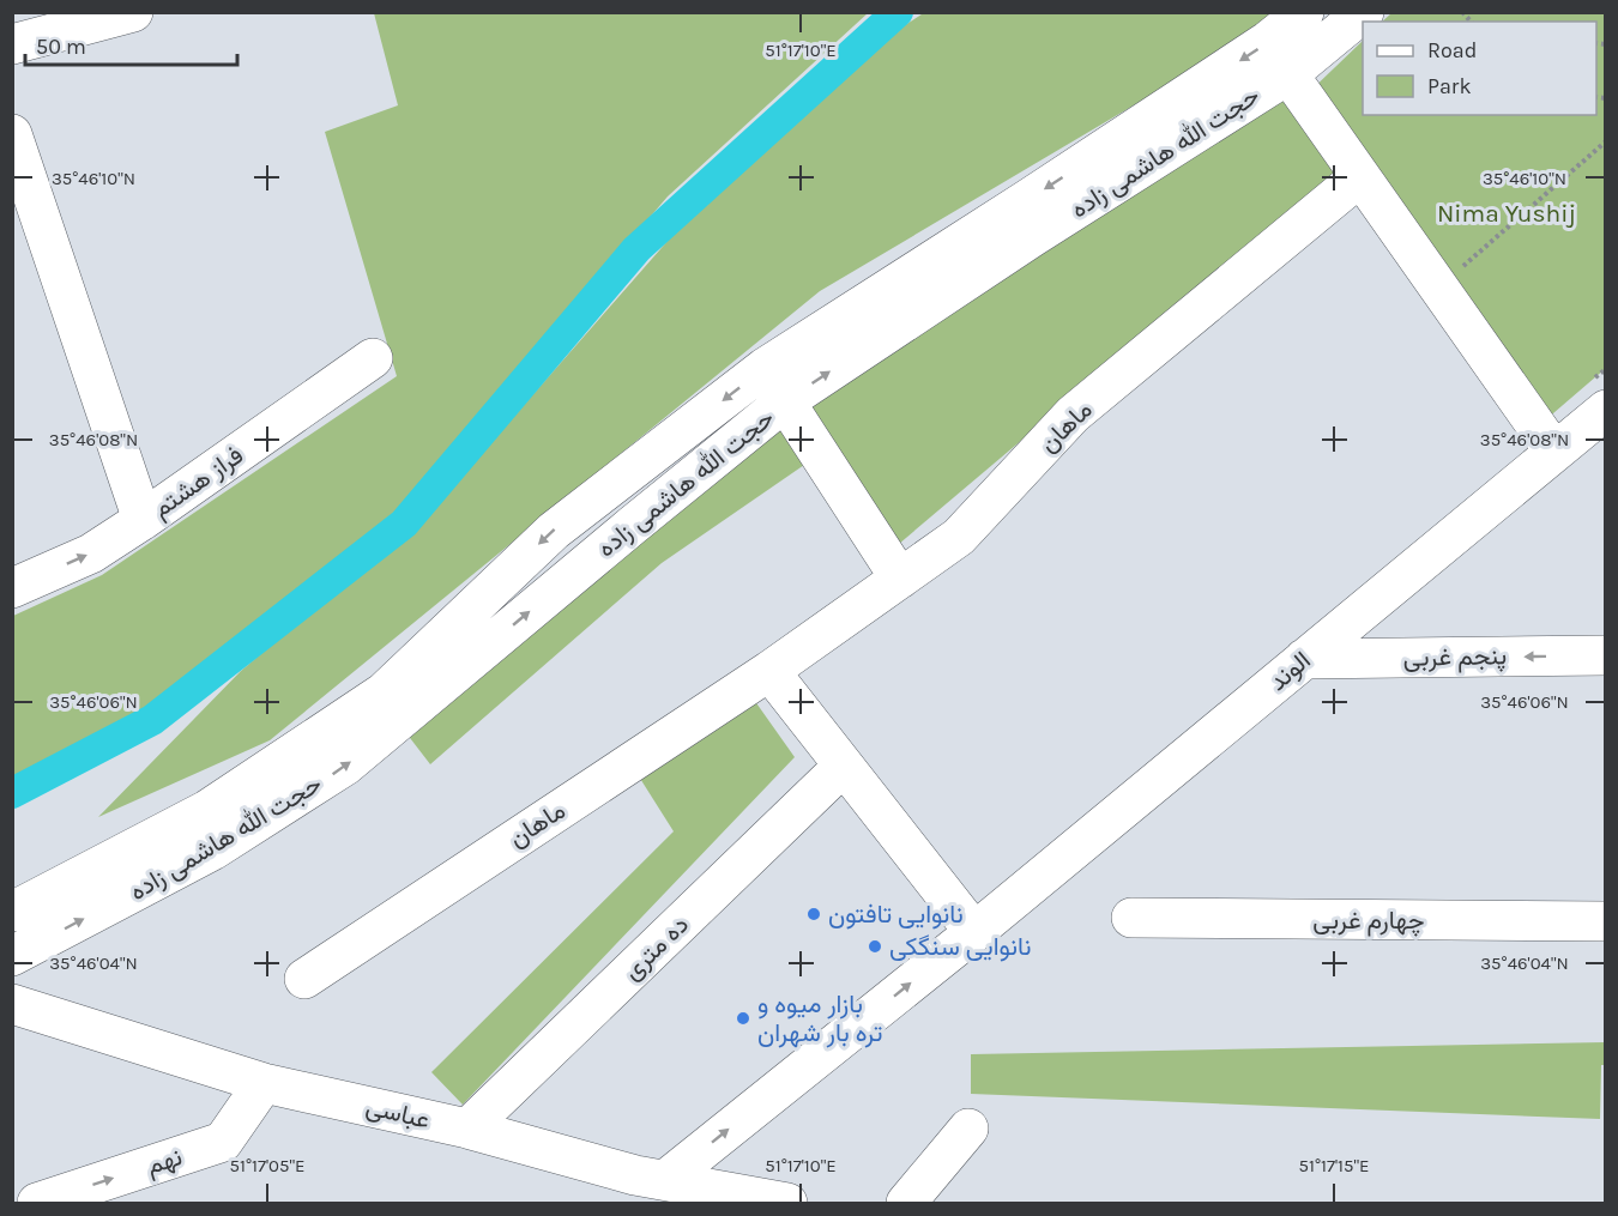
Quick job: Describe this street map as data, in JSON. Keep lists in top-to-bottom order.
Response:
{
  "streets": {
    "street": [
      "حجت الله هاشمی زاده",
      "ماهان",
      "فراز هشتم",
      "پنجم غربی",
      "الوند",
      "چهارم غربی",
      "ده متری",
      "عباسی",
      "نهم"
    ]
  },
  "crossings": [
    ["پنجم غربی", "الوند"],
    ["الوند", "عباسی"],
    ["ده متری", "عباسی"],
    ["عباسی", "نهم"]
  ],
  "one_way": ["پنجم غربی", "نهم"],
  "parks": ["Nima Yushij"],
  "places": ["نانوایی تافتون", "نانوایی سنگکی", "بازار میوه و تره بار شهران"],
  "legend": ["Road", "Park"],
  "scale_bar": "50 m",
  "coordinates": [
    "51°17'10\"E",
    "35°46'10\"N",
    "35°46'08\"N",
    "35°46'06\"N",
    "35°46'04\"N",
    "51°17'05\"E",
    "51°17'15\"E"
  ]
}
